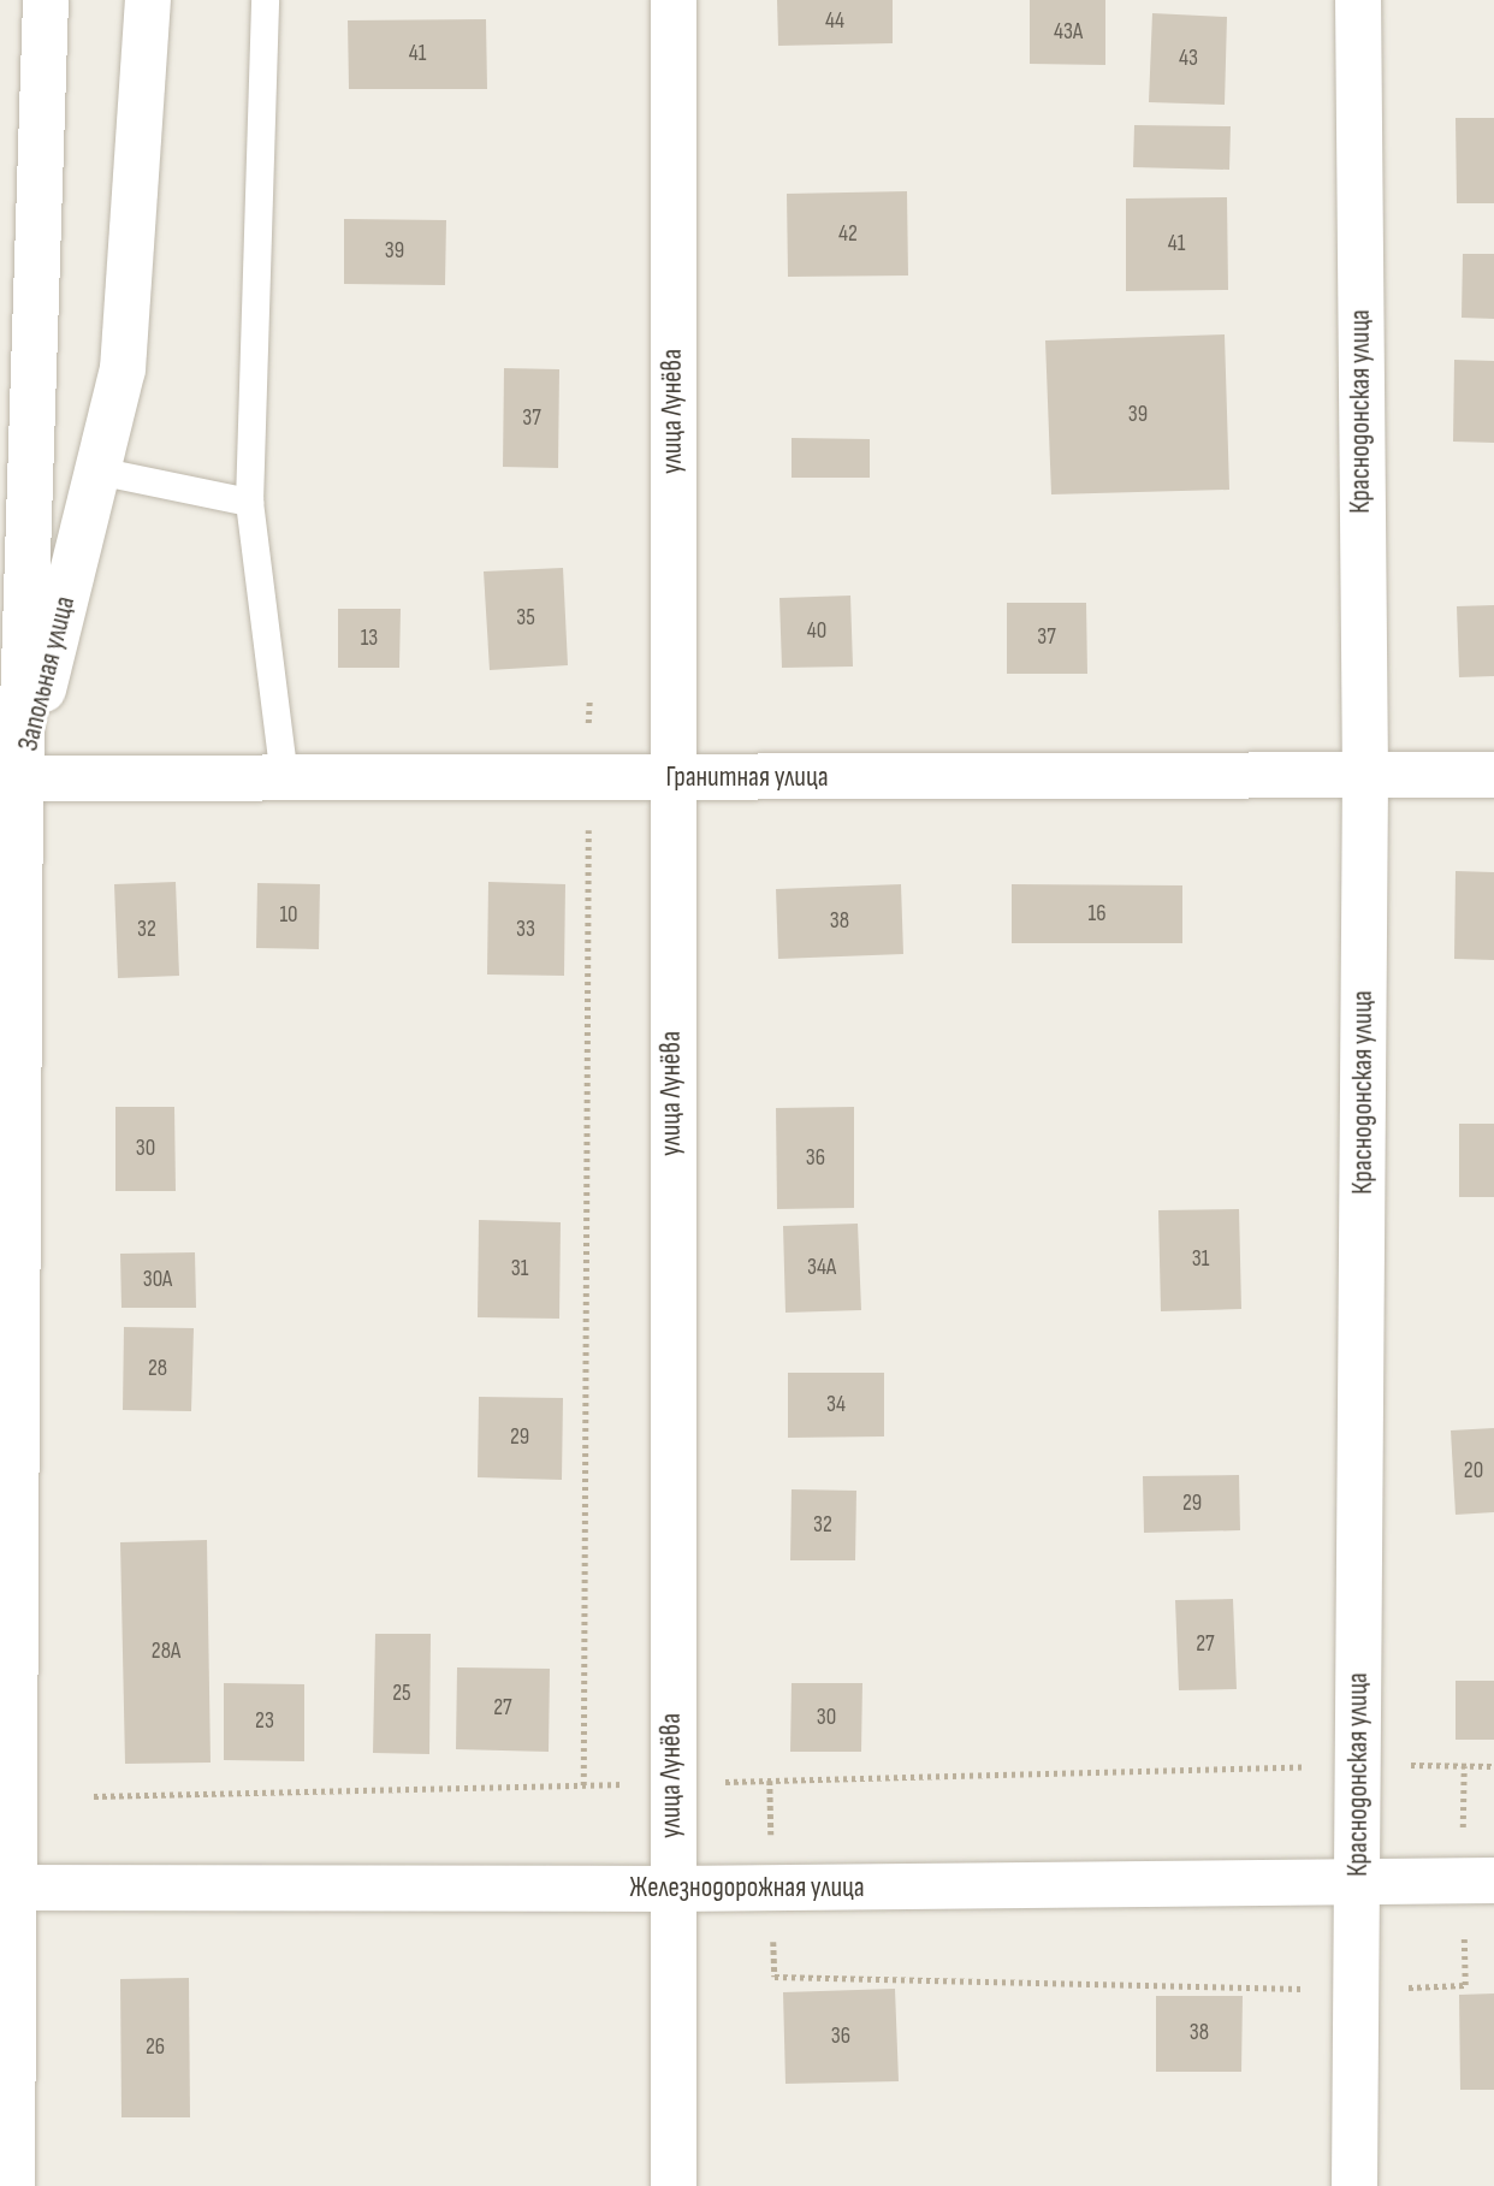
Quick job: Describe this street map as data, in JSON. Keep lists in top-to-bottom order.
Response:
{
  "streets": {
    "street": [
      "улица Лунёва",
      "Краснодонская улица",
      "Запольная улица",
      "Гранитная улица",
      "Железнодорожная улица"
    ]
  },
  "crossings": [
    ["улица Лунёва", "Гранитная улица"],
    ["улица Лунёва", "Железнодорожная улица"],
    ["Краснодонская улица", "Гранитная улица"],
    ["Краснодонская улица", "Железнодорожная улица"],
    ["Запольная улица", "Гранитная улица"]
  ],
  "house_numbers": [
    "44",
    "43А",
    "41",
    "43",
    "42",
    "41",
    "39",
    "39",
    "37",
    "35",
    "40",
    "37",
    "13",
    "16",
    "10",
    "38",
    "32",
    "33",
    "30",
    "36",
    "31",
    "34А",
    "31",
    "30А",
    "28",
    "34",
    "29",
    "20",
    "29",
    "32",
    "27",
    "28А",
    "25",
    "27",
    "30",
    "23",
    "38",
    "36",
    "26"
  ]
}
